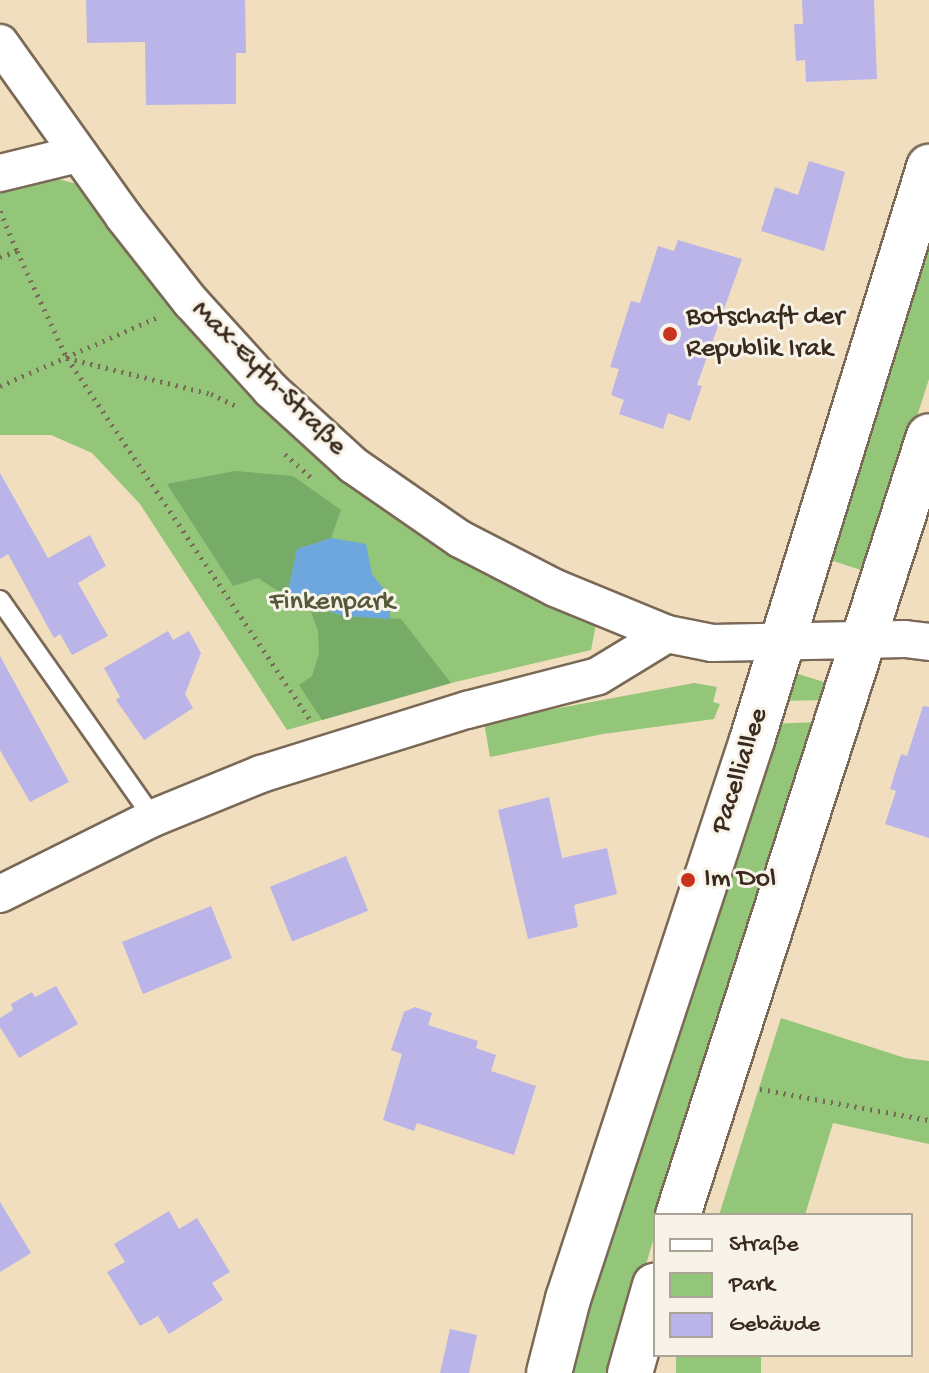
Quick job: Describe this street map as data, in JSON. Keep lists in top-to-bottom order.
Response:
{
  "streets": {
    "street": ["Max-Eyth-Straße", "Pacelliallee"]
  },
  "parks": ["Finkenpark"],
  "places": ["Botschaft der Republik Irak", "Im Dol"],
  "legend": ["Straße", "Park", "Gebäude"]
}
